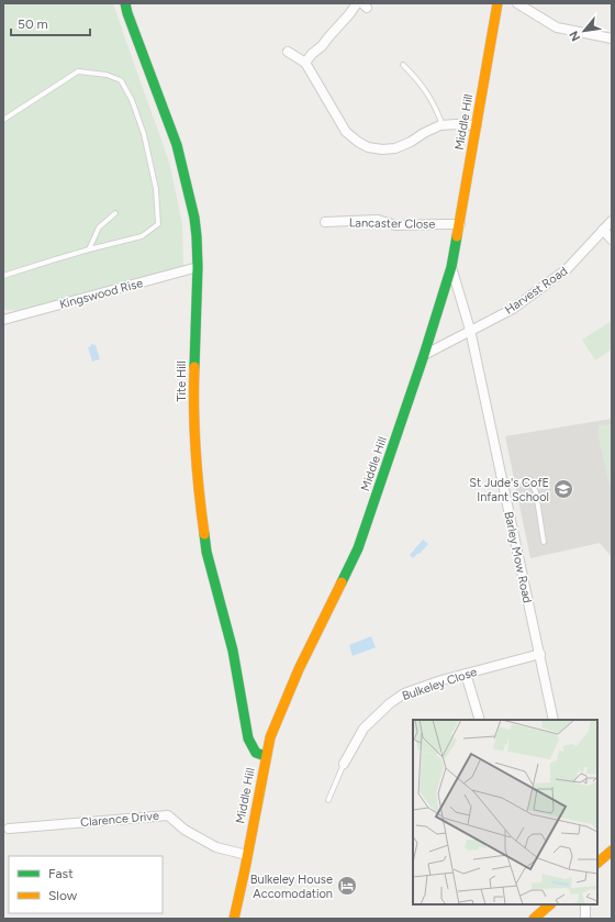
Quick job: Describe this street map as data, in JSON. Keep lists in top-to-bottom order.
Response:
{
  "streets": {
    "street": [
      "Middle Hill",
      "Lancaster Close",
      "Harvest Road",
      "Kingswood Rise",
      "Tite Hill",
      "Barley Mow Road",
      "Bulkeley Close",
      "Clarence Drive"
    ]
  },
  "crossings": [
    ["Middle Hill", "Lancaster Close"],
    ["Middle Hill", "Harvest Road"],
    ["Middle Hill", "Tite Hill"],
    ["Middle Hill", "Barley Mow Road"],
    ["Middle Hill", "Clarence Drive"],
    ["Harvest Road", "Barley Mow Road"],
    ["Kingswood Rise", "Tite Hill"],
    ["Barley Mow Road", "Bulkeley Close"]
  ],
  "places": {
    "school or university": ["St Jude's CofE Infant School"],
    "hotel": ["Bulkeley House Accomodation"]
  },
  "legend": ["Fast", "Slow"],
  "scale_bar": "50 m",
  "north": "bottom left"
}
